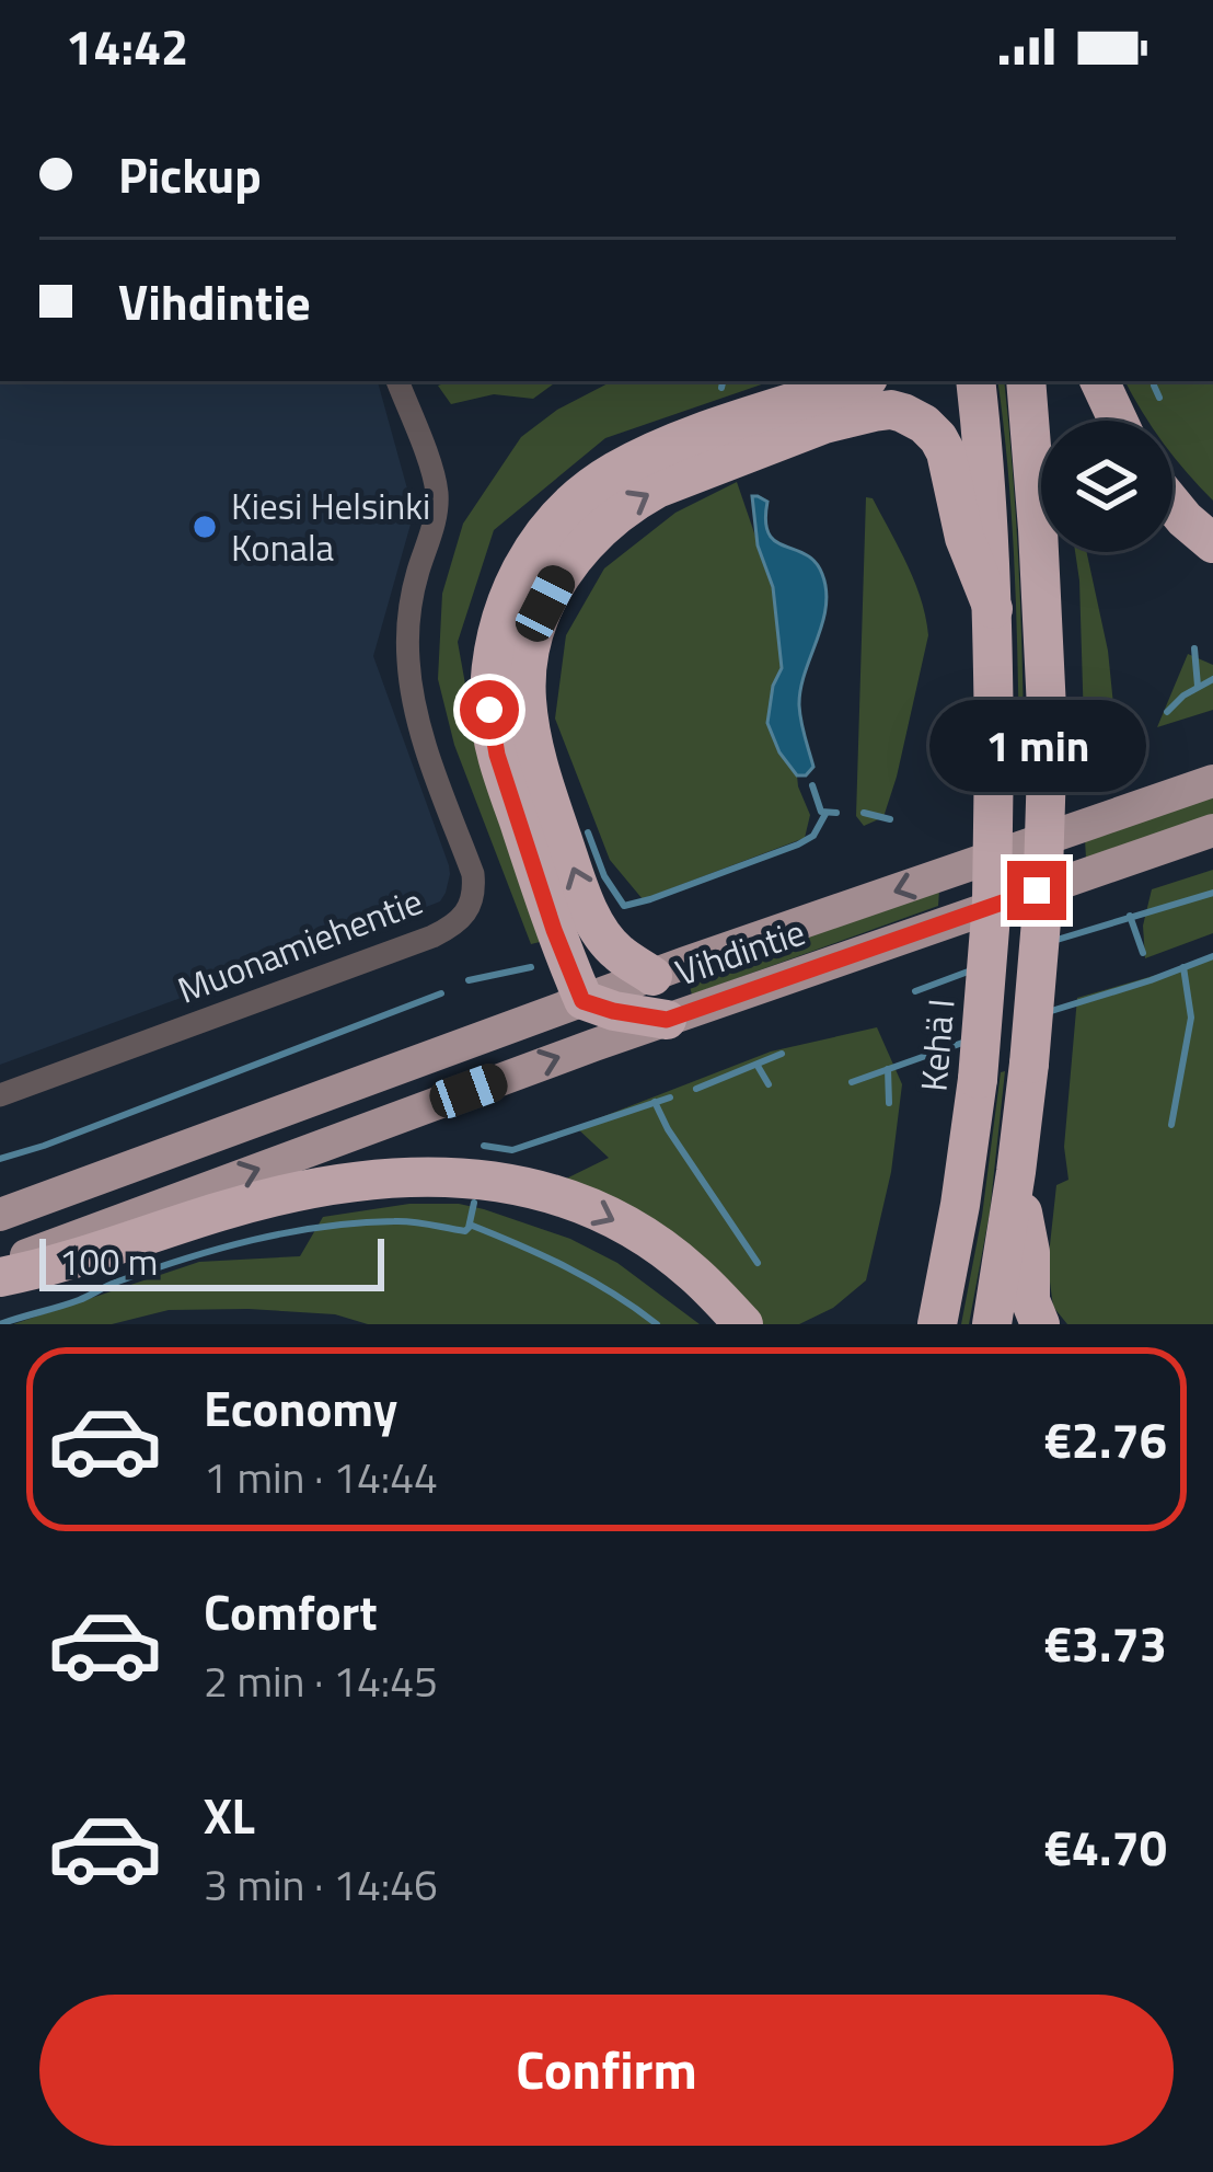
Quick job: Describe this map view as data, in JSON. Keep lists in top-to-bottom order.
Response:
{
  "streets": {
    "highway": ["Kehä I"],
    "main road": ["Vihdintie"],
    "street": ["Muonamiehentie"]
  },
  "places": ["Kiesi Helsinki Konala"],
  "scale_bar": "100 m",
  "page": {
    "status": "14:42",
    "banner": ["Pickup", "Vihdintie"],
    "bubble": "1 min",
    "scale": "100 m",
    "list": [
      {
        "name": "Economy",
        "note": "1 min · 14:44",
        "value": "€2.76"
      },
      {
        "name": "Comfort",
        "note": "2 min · 14:45",
        "value": "€3.73"
      },
      {
        "name": "XL",
        "note": "3 min · 14:46",
        "value": "€4.70"
      }
    ],
    "buttons": "Confirm"
  }
}
